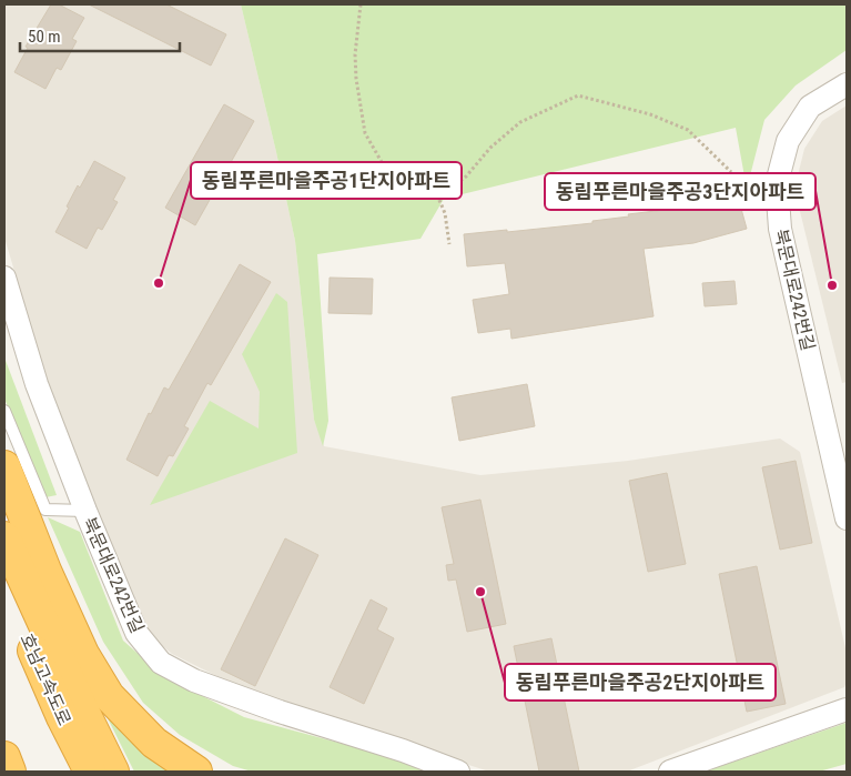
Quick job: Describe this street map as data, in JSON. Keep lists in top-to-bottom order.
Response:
{
  "streets": {
    "highway": ["호남고속도로"],
    "street": ["북문대로242번길"]
  },
  "places": ["동림푸른마을주공1단지아파트", "동림푸른마을주공3단지아파트", "동림푸른마을주공2단지아파트"],
  "scale_bar": "50 m"
}
